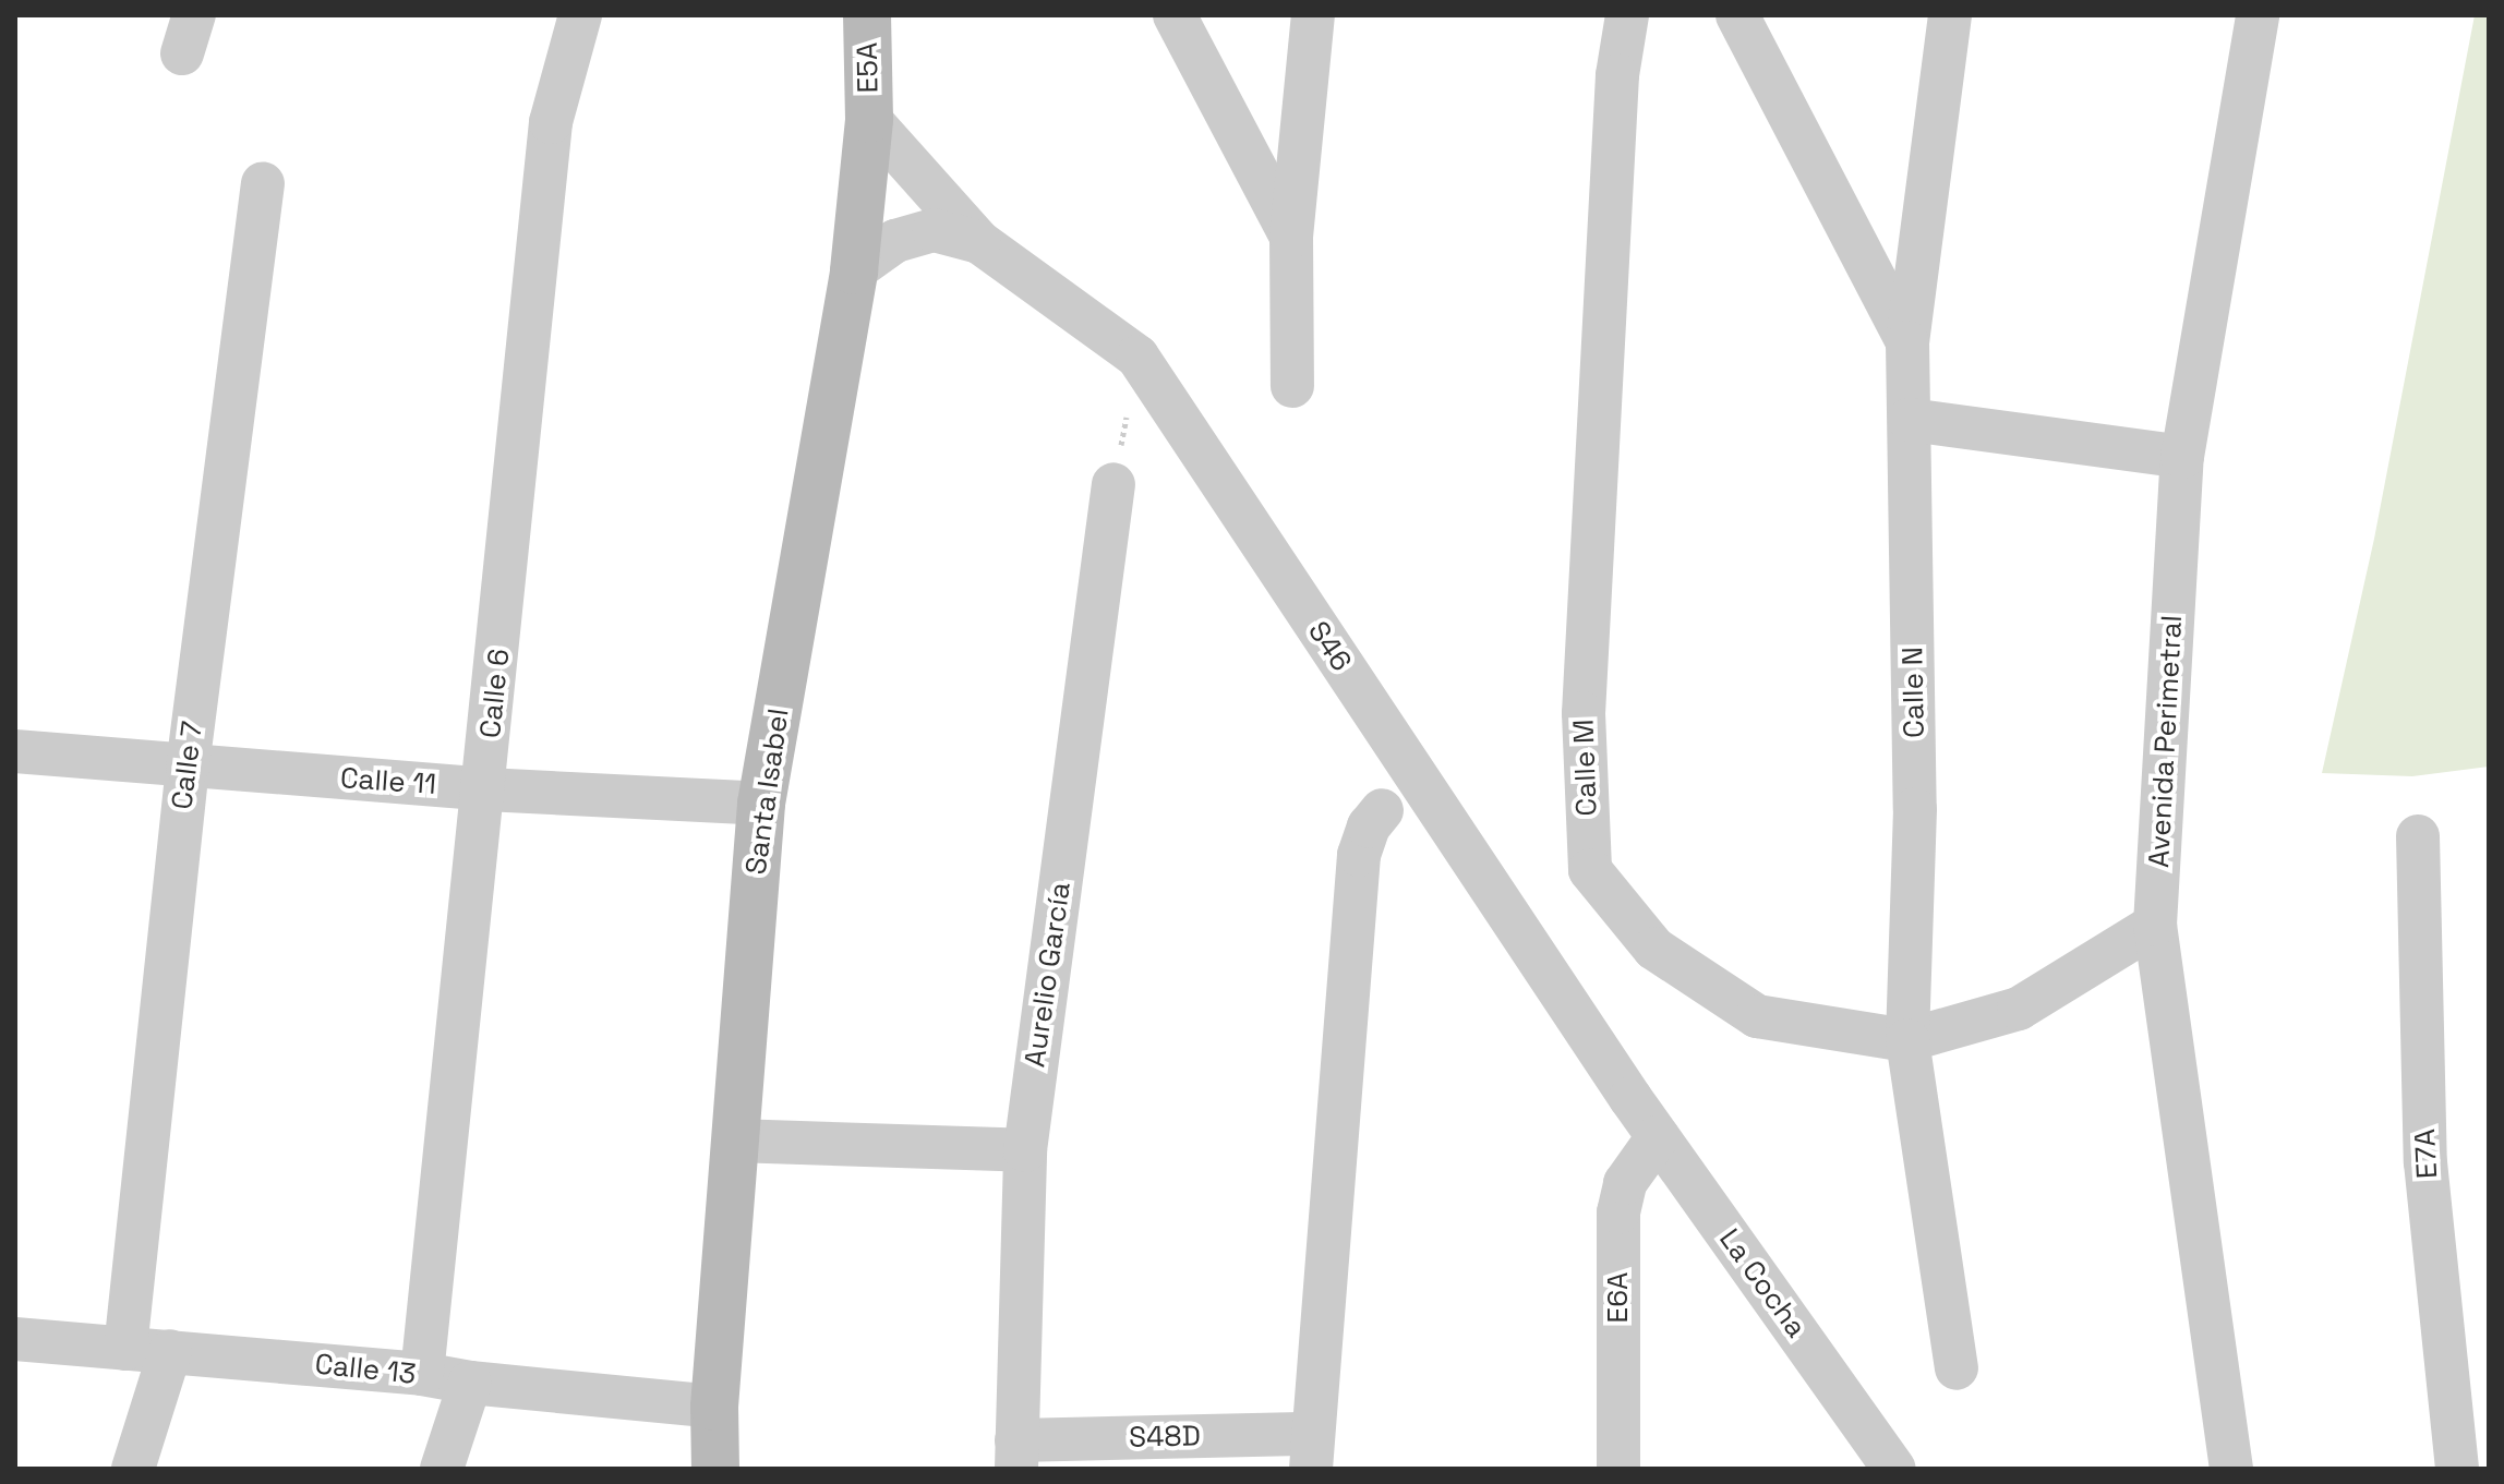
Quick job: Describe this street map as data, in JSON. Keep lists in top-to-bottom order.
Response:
{
  "streets": {
    "street": [
      "E5A",
      "S46",
      "Calle N",
      "Calle 6",
      "Avenida Perimetral",
      "Calle 7",
      "Calle M",
      "Calle 11",
      "Santa Isabel",
      "Aurelio García",
      "E7A",
      "La Cocha",
      "E6A",
      "Calle 13",
      "S48D"
    ]
  },
  "crossings": [
    ["E5A", "S46"],
    ["E5A", "Santa Isabel"],
    ["S46", "Santa Isabel"],
    ["S46", "La Cocha"],
    ["Calle N", "Calle M"],
    ["Calle 6", "Calle 11"],
    ["Calle 6", "Calle 13"],
    ["Avenida Perimetral", "Calle M"],
    ["Calle 7", "Calle 11"],
    ["Calle 7", "Calle 13"],
    ["Calle 11", "Santa Isabel"],
    ["Santa Isabel", "Calle 13"],
    ["Aurelio García", "S48D"],
    ["La Cocha", "E6A"]
  ]
}
